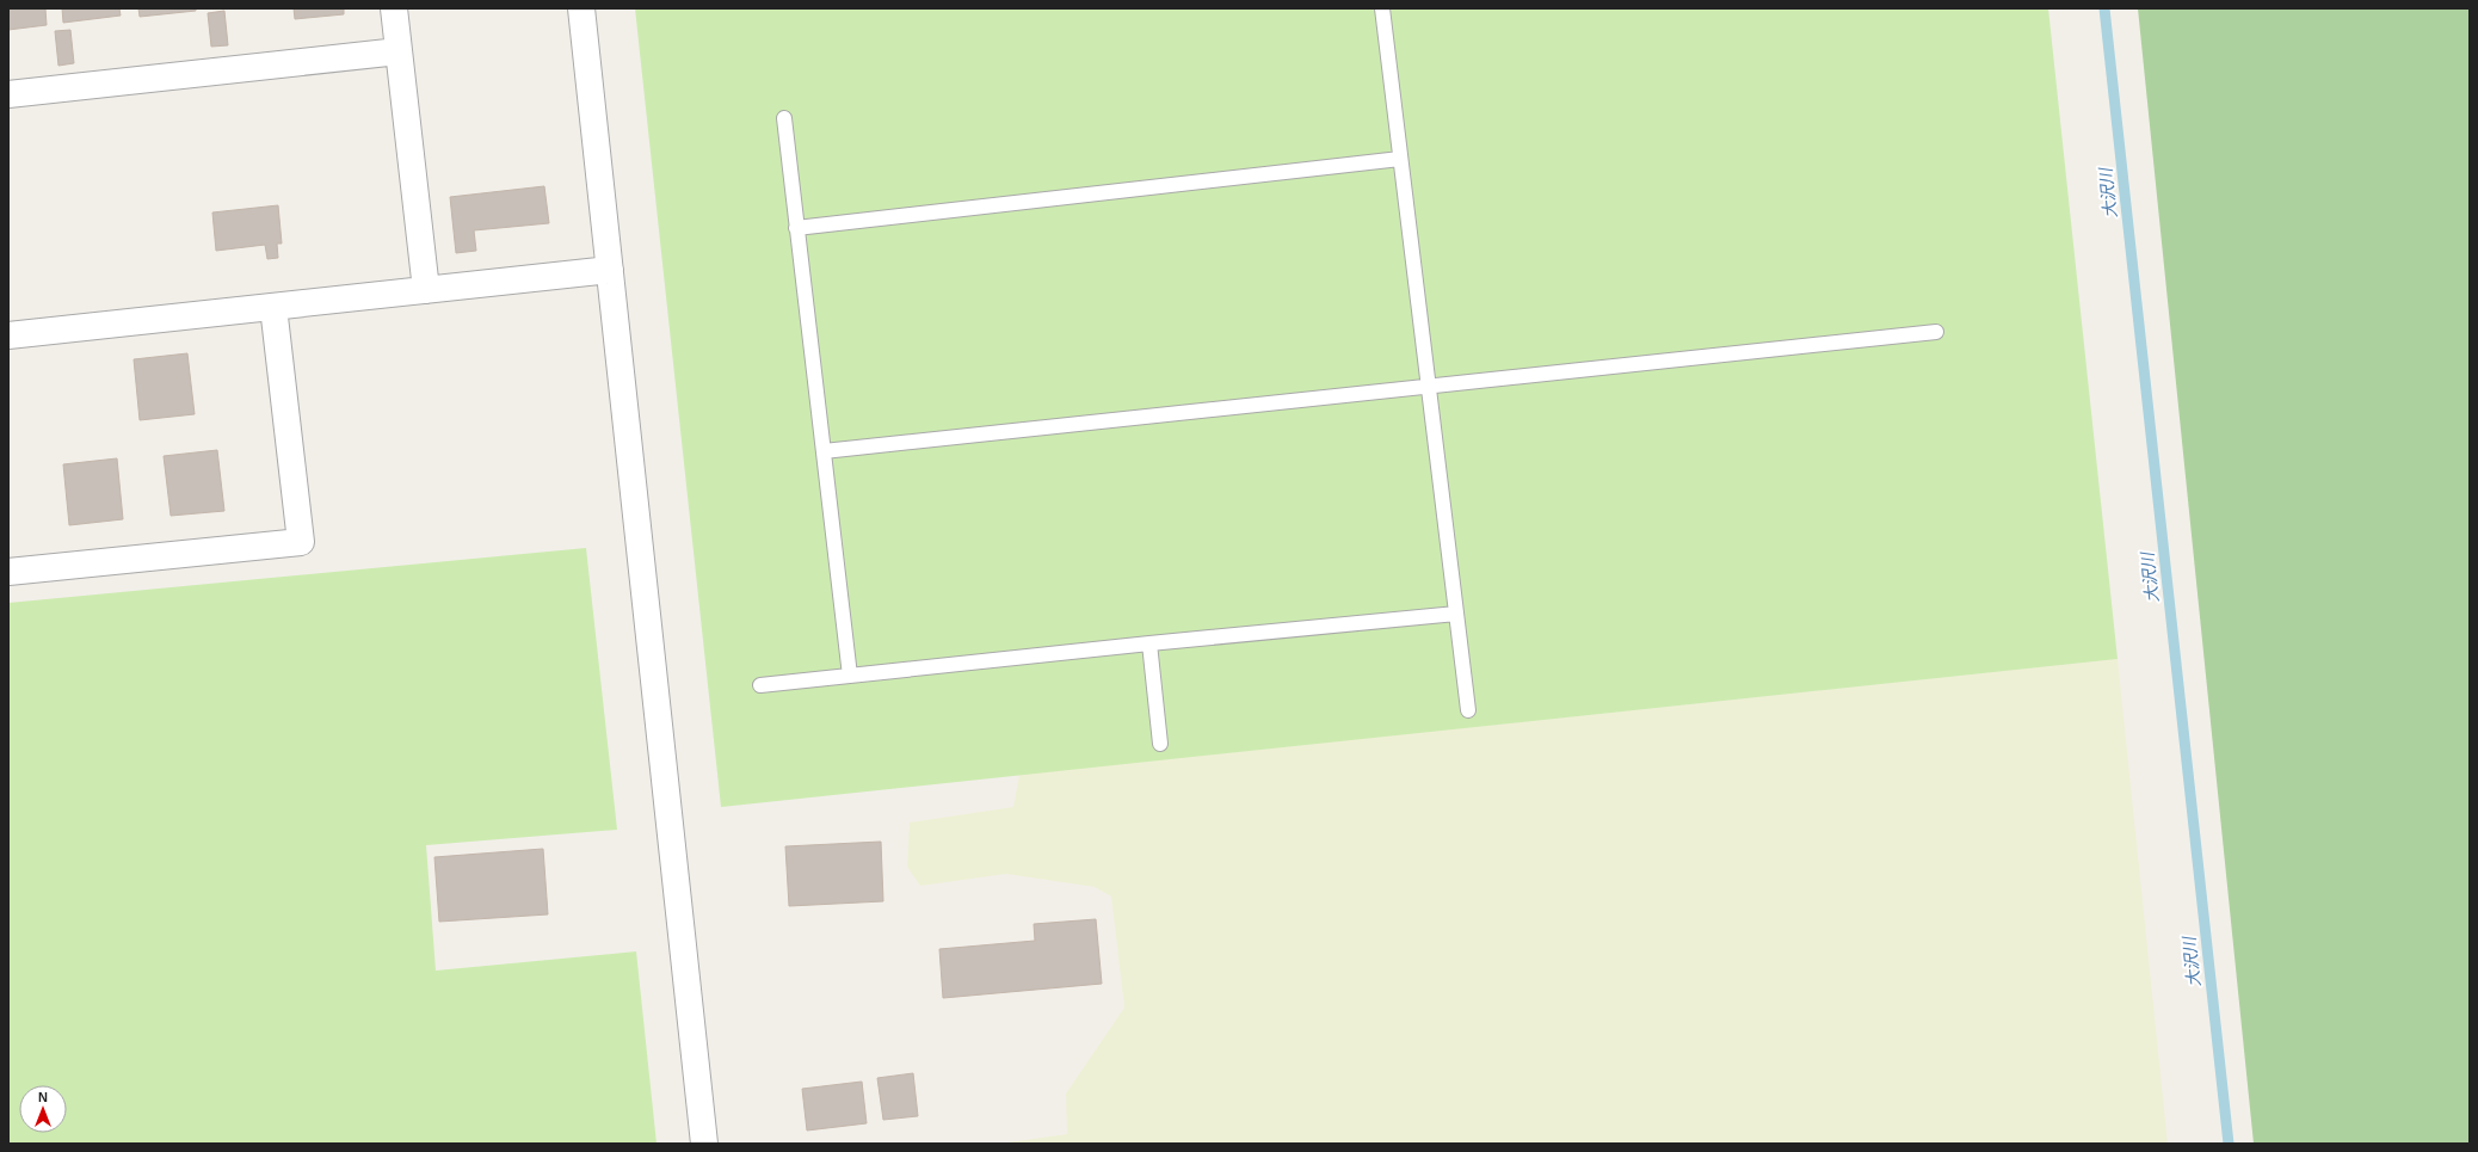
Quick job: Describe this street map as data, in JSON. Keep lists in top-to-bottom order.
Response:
{
  "water": ["大沢川"],
  "north": "top"
}
